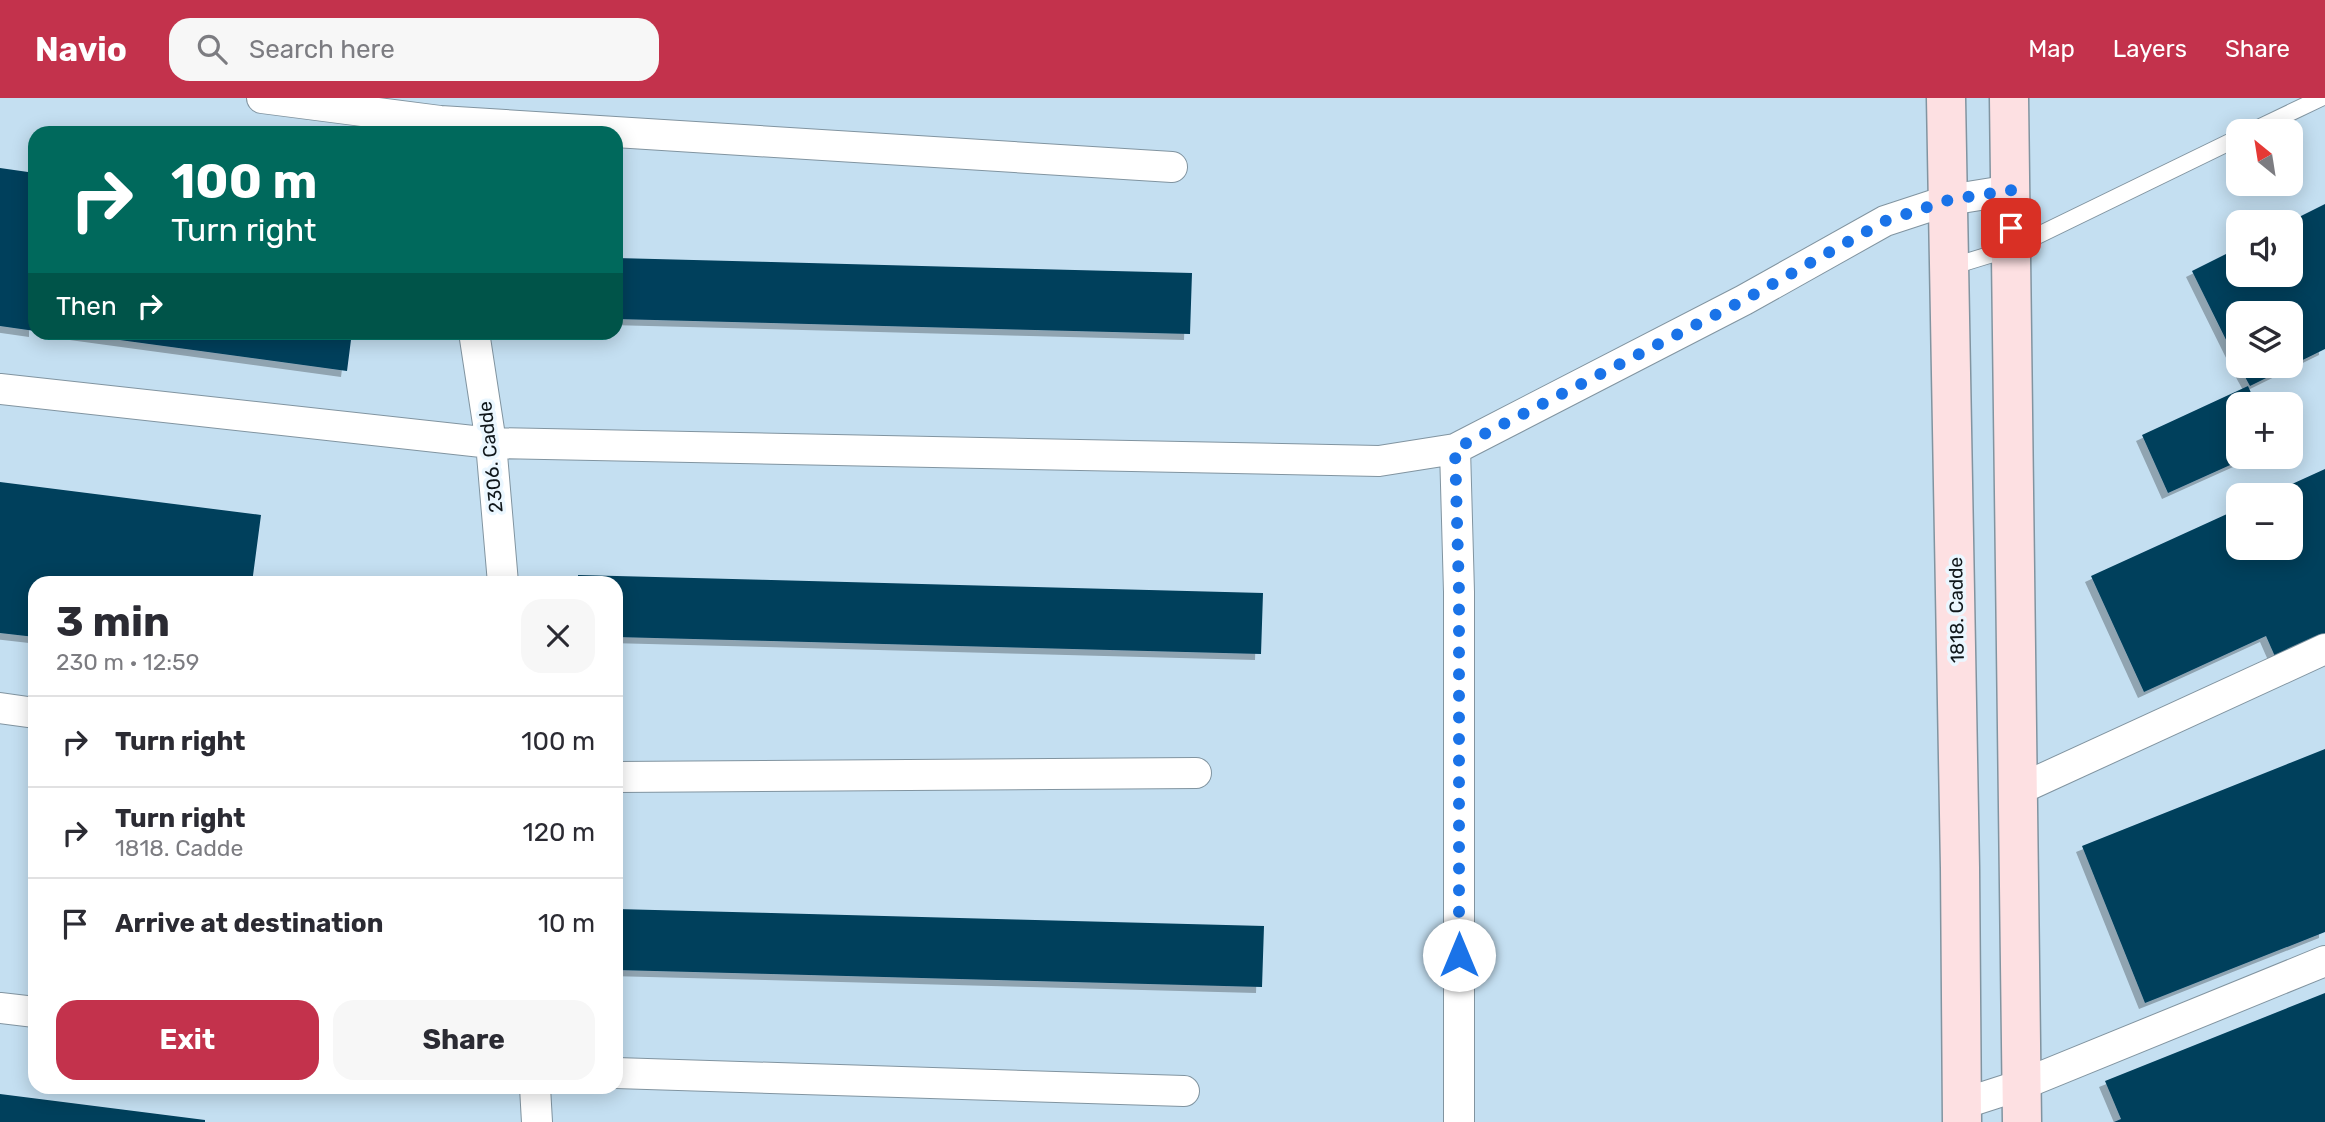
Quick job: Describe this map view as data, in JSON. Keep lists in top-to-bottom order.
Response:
{
  "streets": {
    "main road": ["1818. Cadde"],
    "street": ["2306. Cadde"]
  },
  "north": "top left",
  "page": {
    "header": "Navio",
    "search": "Search here",
    "nav": ["Map", "Layers", "Share"],
    "map_buttons": ["+", "−"],
    "turn": ["100 m", "Turn right"],
    "then": "Then",
    "heading": ["3 min", "230 m · 12:59"],
    "list": [
      {
        "name": "Turn right",
        "value": "100 m"
      },
      {
        "name": "Turn right",
        "note": "1818. Cadde",
        "value": "120 m"
      },
      {
        "name": "Arrive at destination",
        "value": "10 m"
      }
    ],
    "buttons": ["Exit", "Share"]
  }
}
